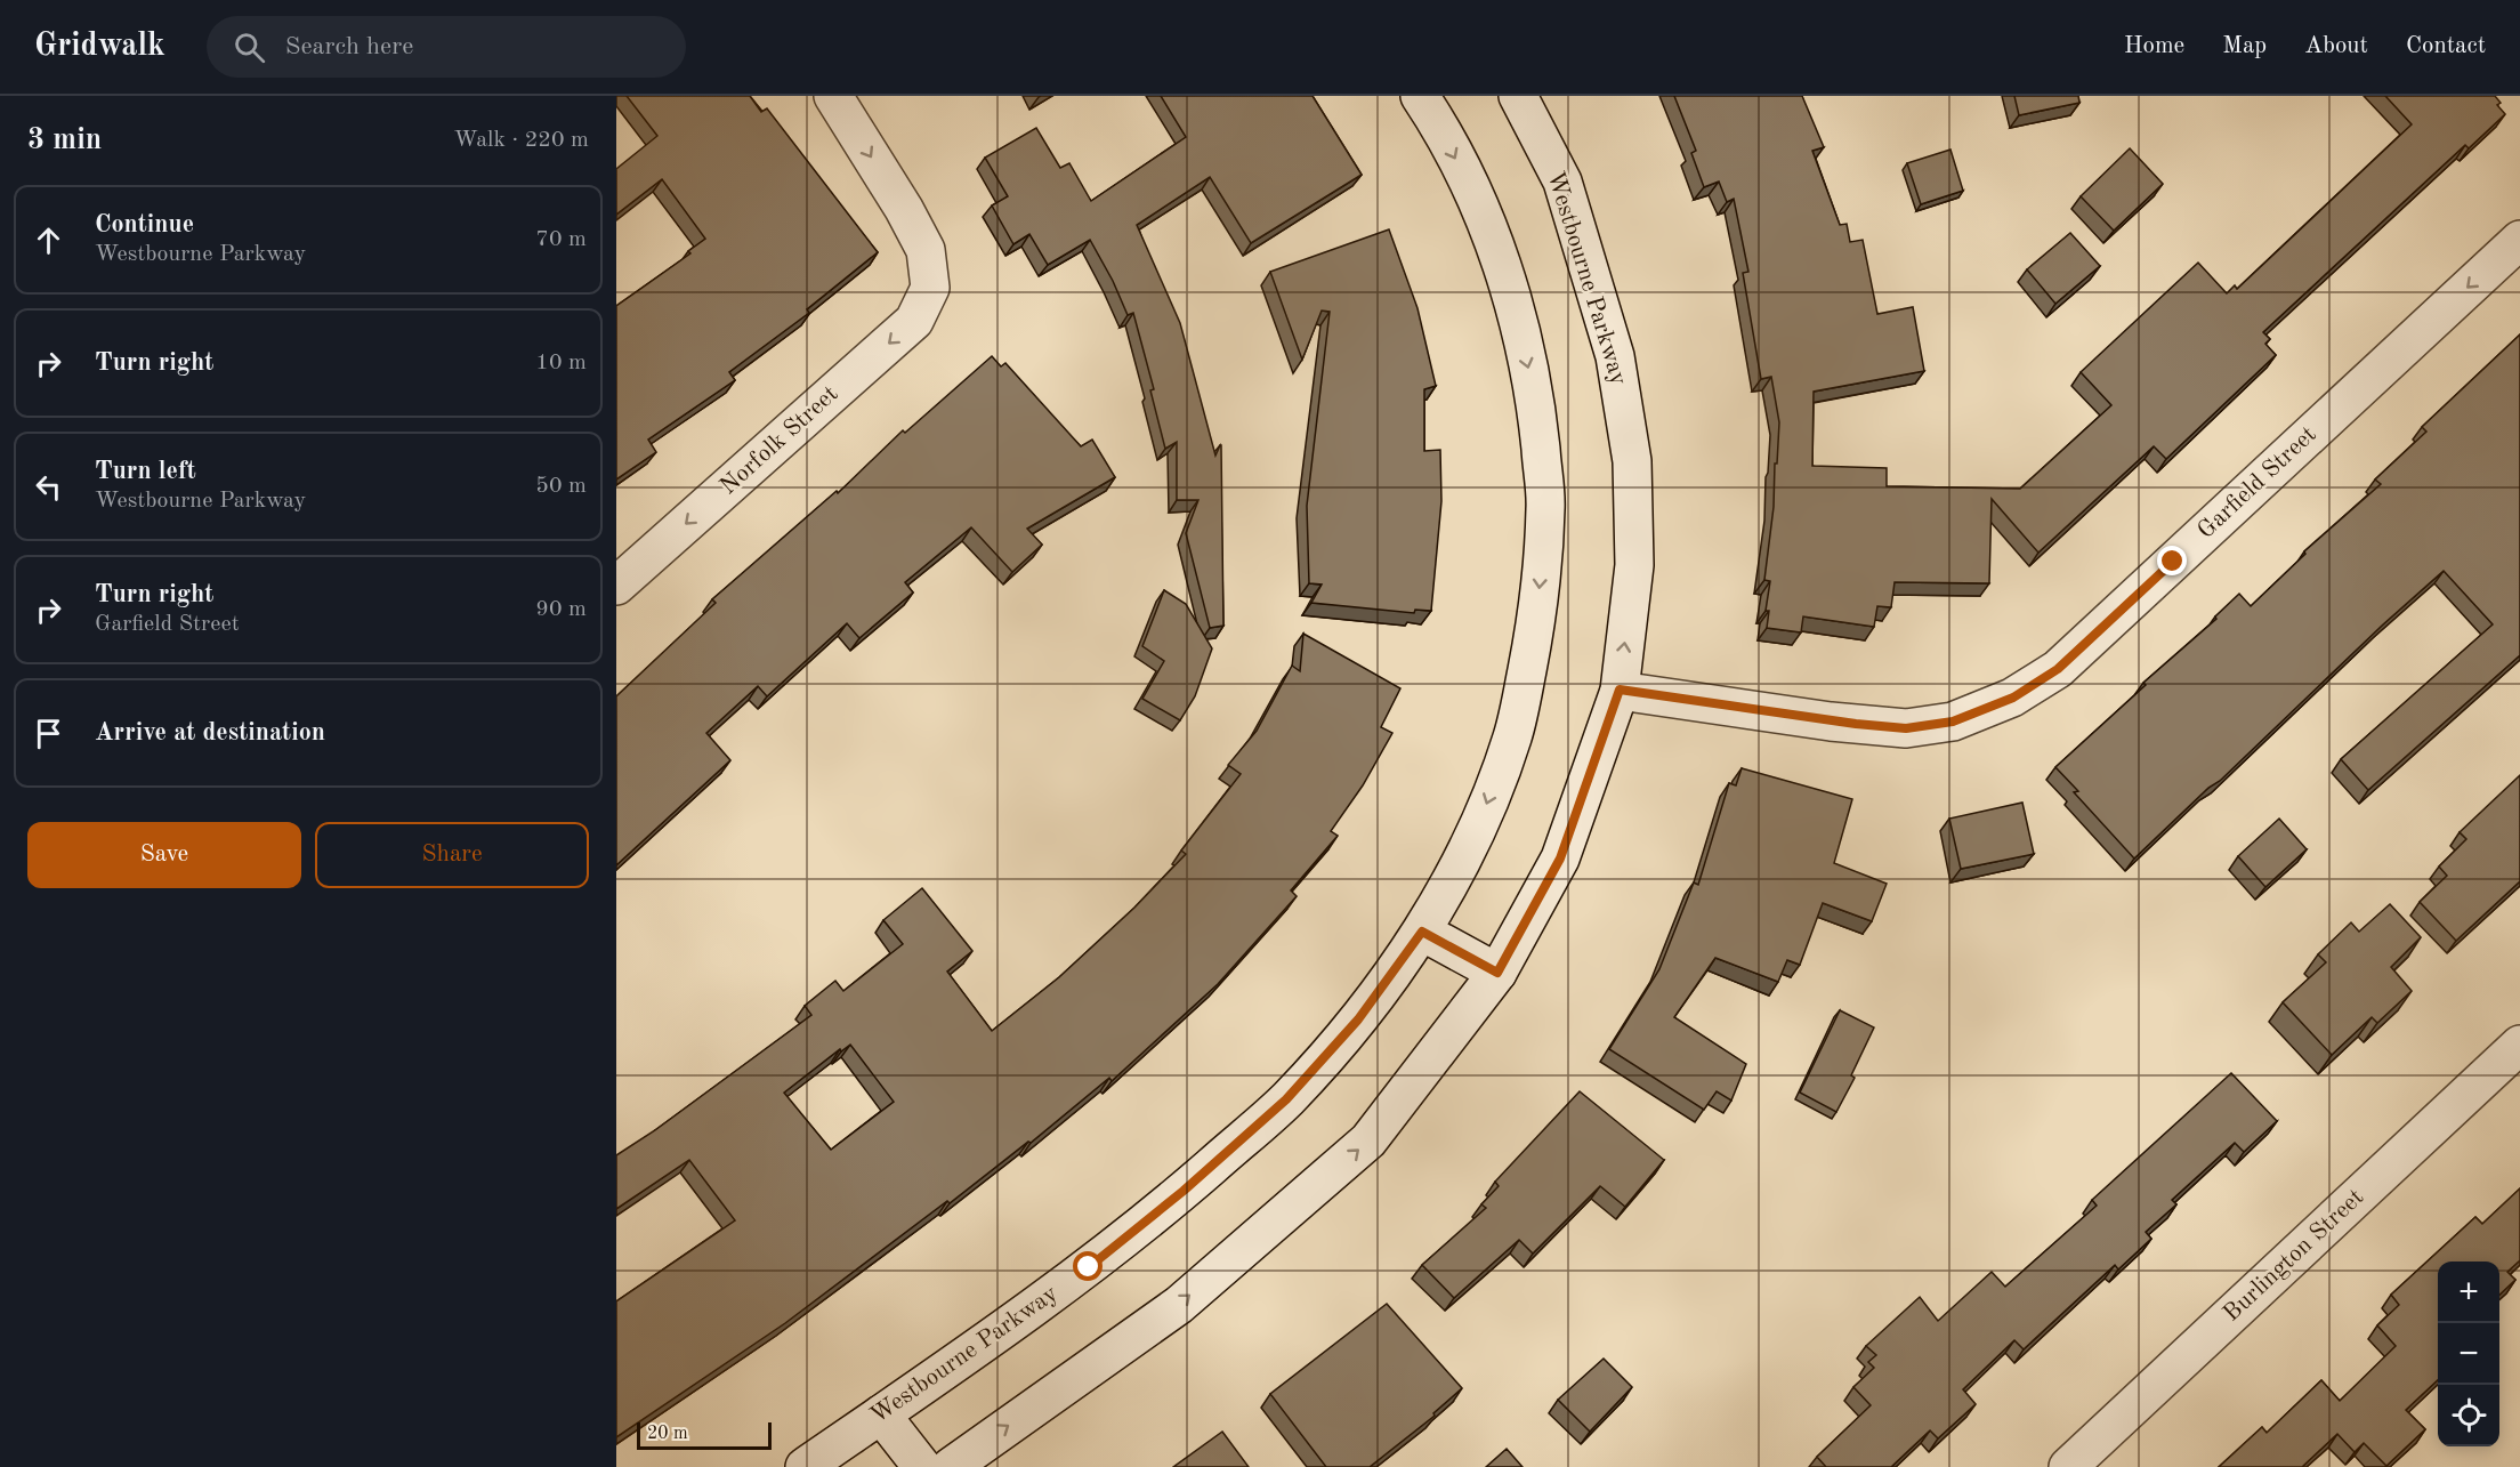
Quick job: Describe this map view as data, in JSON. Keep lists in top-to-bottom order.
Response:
{
  "streets": {
    "main road": [
      "Westbourne Parkway",
      "Norfolk Street",
      "Garfield Street",
      "Burlington Street"
    ]
  },
  "crossings": [
    ["Westbourne Parkway", "Garfield Street"]
  ],
  "one_way": ["Norfolk Street", "Garfield Street"],
  "scale_bar": "20 m",
  "page": {
    "header": "Gridwalk",
    "search": "Search here",
    "nav": [
      "Home",
      "Map",
      "About",
      "Contact"
    ],
    "heading": ["3 min", "Walk · 220 m"],
    "list": [
      ["Continue", "Westbourne Parkway", "70 m"],
      ["Turn right", "10 m"],
      ["Turn left", "Westbourne Parkway", "50 m"],
      ["Turn right", "Garfield Street", "90 m"],
      "Arrive at destination"
    ],
    "buttons": ["Save", "Share"],
    "map_buttons": ["+", "−"],
    "scale": "20 m"
  }
}
